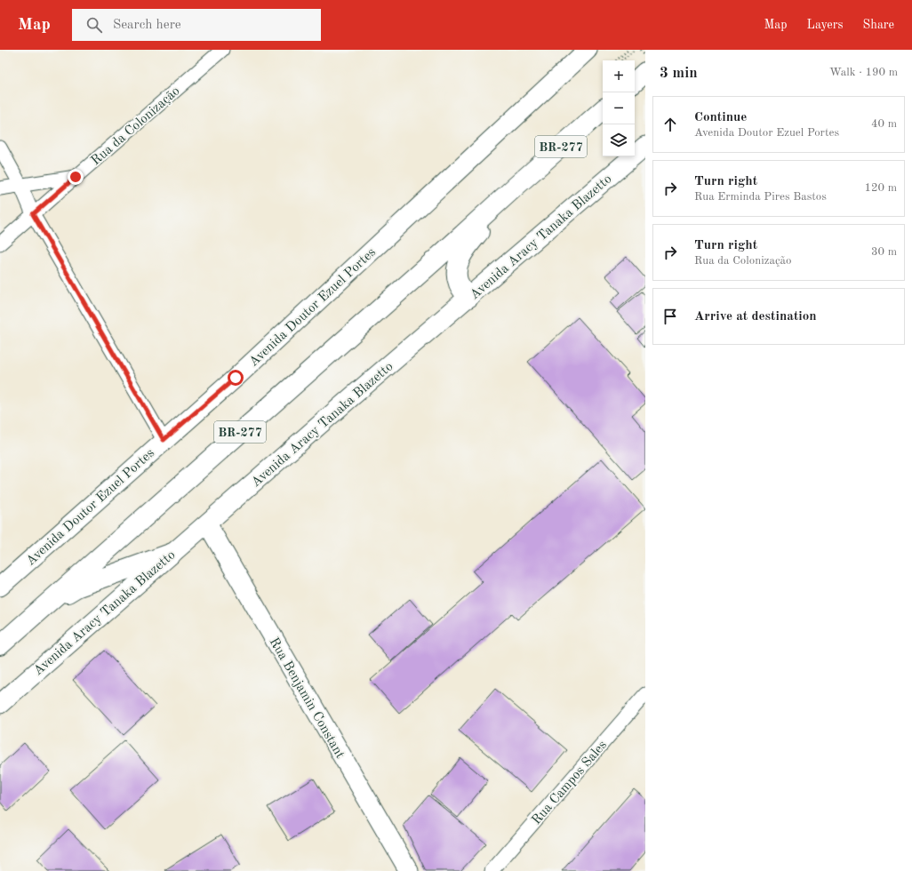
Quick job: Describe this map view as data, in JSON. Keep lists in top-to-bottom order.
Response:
{
  "streets": {
    "highway": ["BR-277"],
    "main road": ["Avenida Aracy Tanaka Blazetto", "Avenida Doutor Ezuel Portes", "Rua Benjamin Constant"],
    "street": ["Rua da Colonização", "Rua Campos Sales"]
  },
  "crossings": [
    ["Avenida Aracy Tanaka Blazetto", "Rua Benjamin Constant"]
  ],
  "page": {
    "header": "Map",
    "search": "Search here",
    "nav": ["Map", "Layers", "Share"],
    "heading": ["3 min", "Walk · 190 m"],
    "map_buttons": ["+", "−"],
    "list": [
      ["Continue", "Avenida Doutor Ezuel Portes", "40 m"],
      ["Turn right", "Rua Erminda Pires Bastos", "120 m"],
      ["Turn right", "Rua da Colonização", "30 m"],
      "Arrive at destination"
    ]
  }
}
